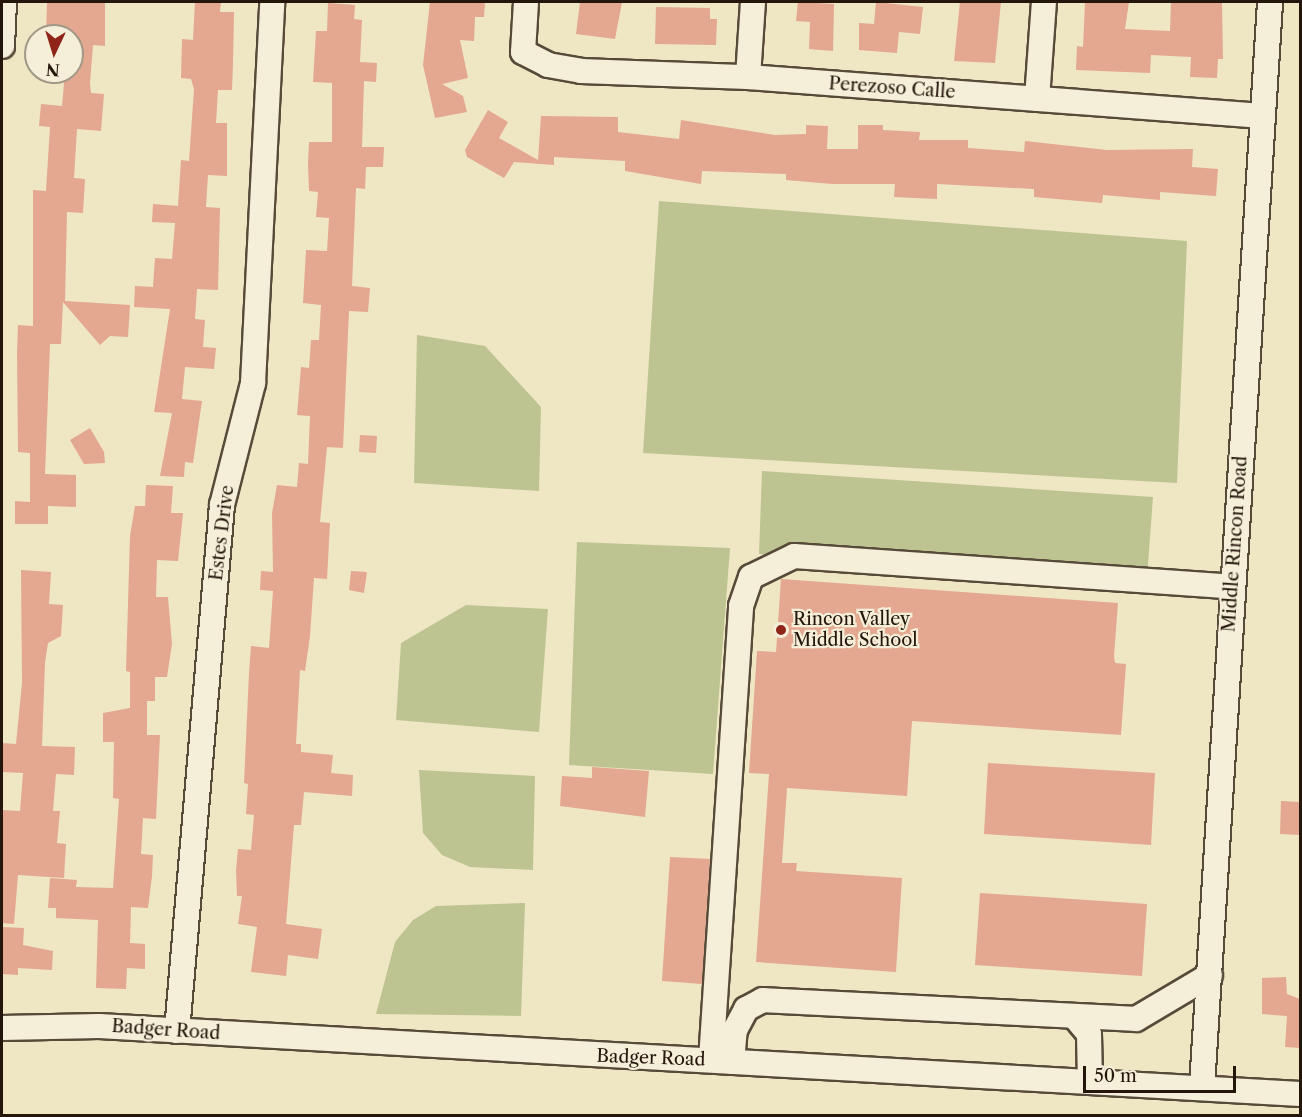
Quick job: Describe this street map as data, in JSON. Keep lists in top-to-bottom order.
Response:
{
  "streets": {
    "street": [
      "Perezoso Calle",
      "Estes Drive",
      "Middle Rincon Road",
      "Badger Road"
    ]
  },
  "crossings": [
    ["Perezoso Calle", "Middle Rincon Road"],
    ["Estes Drive", "Badger Road"],
    ["Middle Rincon Road", "Badger Road"]
  ],
  "places": ["Rincon Valley Middle School"],
  "scale_bar": "50 m",
  "north": "bottom"
}
